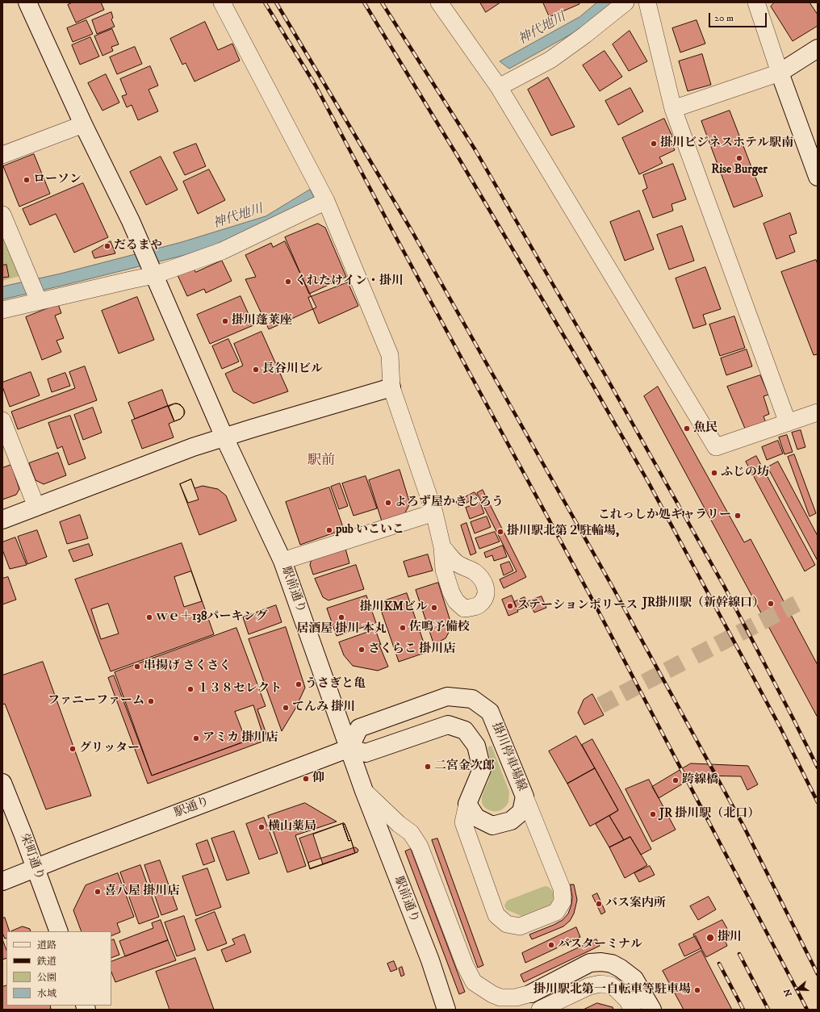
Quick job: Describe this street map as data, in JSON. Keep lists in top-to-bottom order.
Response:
{
  "streets": {
    "street": [
      "駅前通り",
      "掛川停車場線",
      "駅通り",
      "栄町通り"
    ]
  },
  "crossings": [
    ["駅前通り", "掛川停車場線"],
    ["駅前通り", "駅通り"],
    ["掛川停車場線", "駅通り"],
    ["駅通り", "栄町通り"]
  ],
  "districts": ["駅前"],
  "water": ["神代地川"],
  "places": [
    "掛川ビジネスホテル駅南",
    "Rise Burger",
    "ローソン",
    "だるまや",
    "くれたけイン・掛川",
    "掛川蓬莱座",
    "長谷川ビル",
    "魚民",
    "ふじの坊",
    "よろず屋かきじろう",
    "これっしか処ギャラリー",
    "pub いこいこ",
    "掛川駅北第２駐輪場,",
    "JR掛川駅（新幹線口）",
    "ステーションポリース",
    "掛川KMビル",
    "ｗｅ＋138パーキング",
    "居酒屋 掛川 本丸",
    "佐鳴予備校",
    "さくらこ 掛川店",
    "串揚げ さくさく",
    "うさぎと亀",
    "１３８セレクト",
    "ファニーファーム",
    "てんみ 掛川",
    "アミカ 掛川店",
    "グリッター",
    "二宮金次郎",
    "仰",
    "跨線橋",
    "JR 掛川駅（北口）",
    "横山薬局",
    "喜八屋 掛川店",
    "バス案内所",
    "掛川",
    "バスターミナル",
    "掛川駅北第一自転車等駐車場"
  ],
  "legend": [
    "道路",
    "鉄道",
    "公園",
    "水域"
  ],
  "scale_bar": "20 m",
  "north": "left"
}
